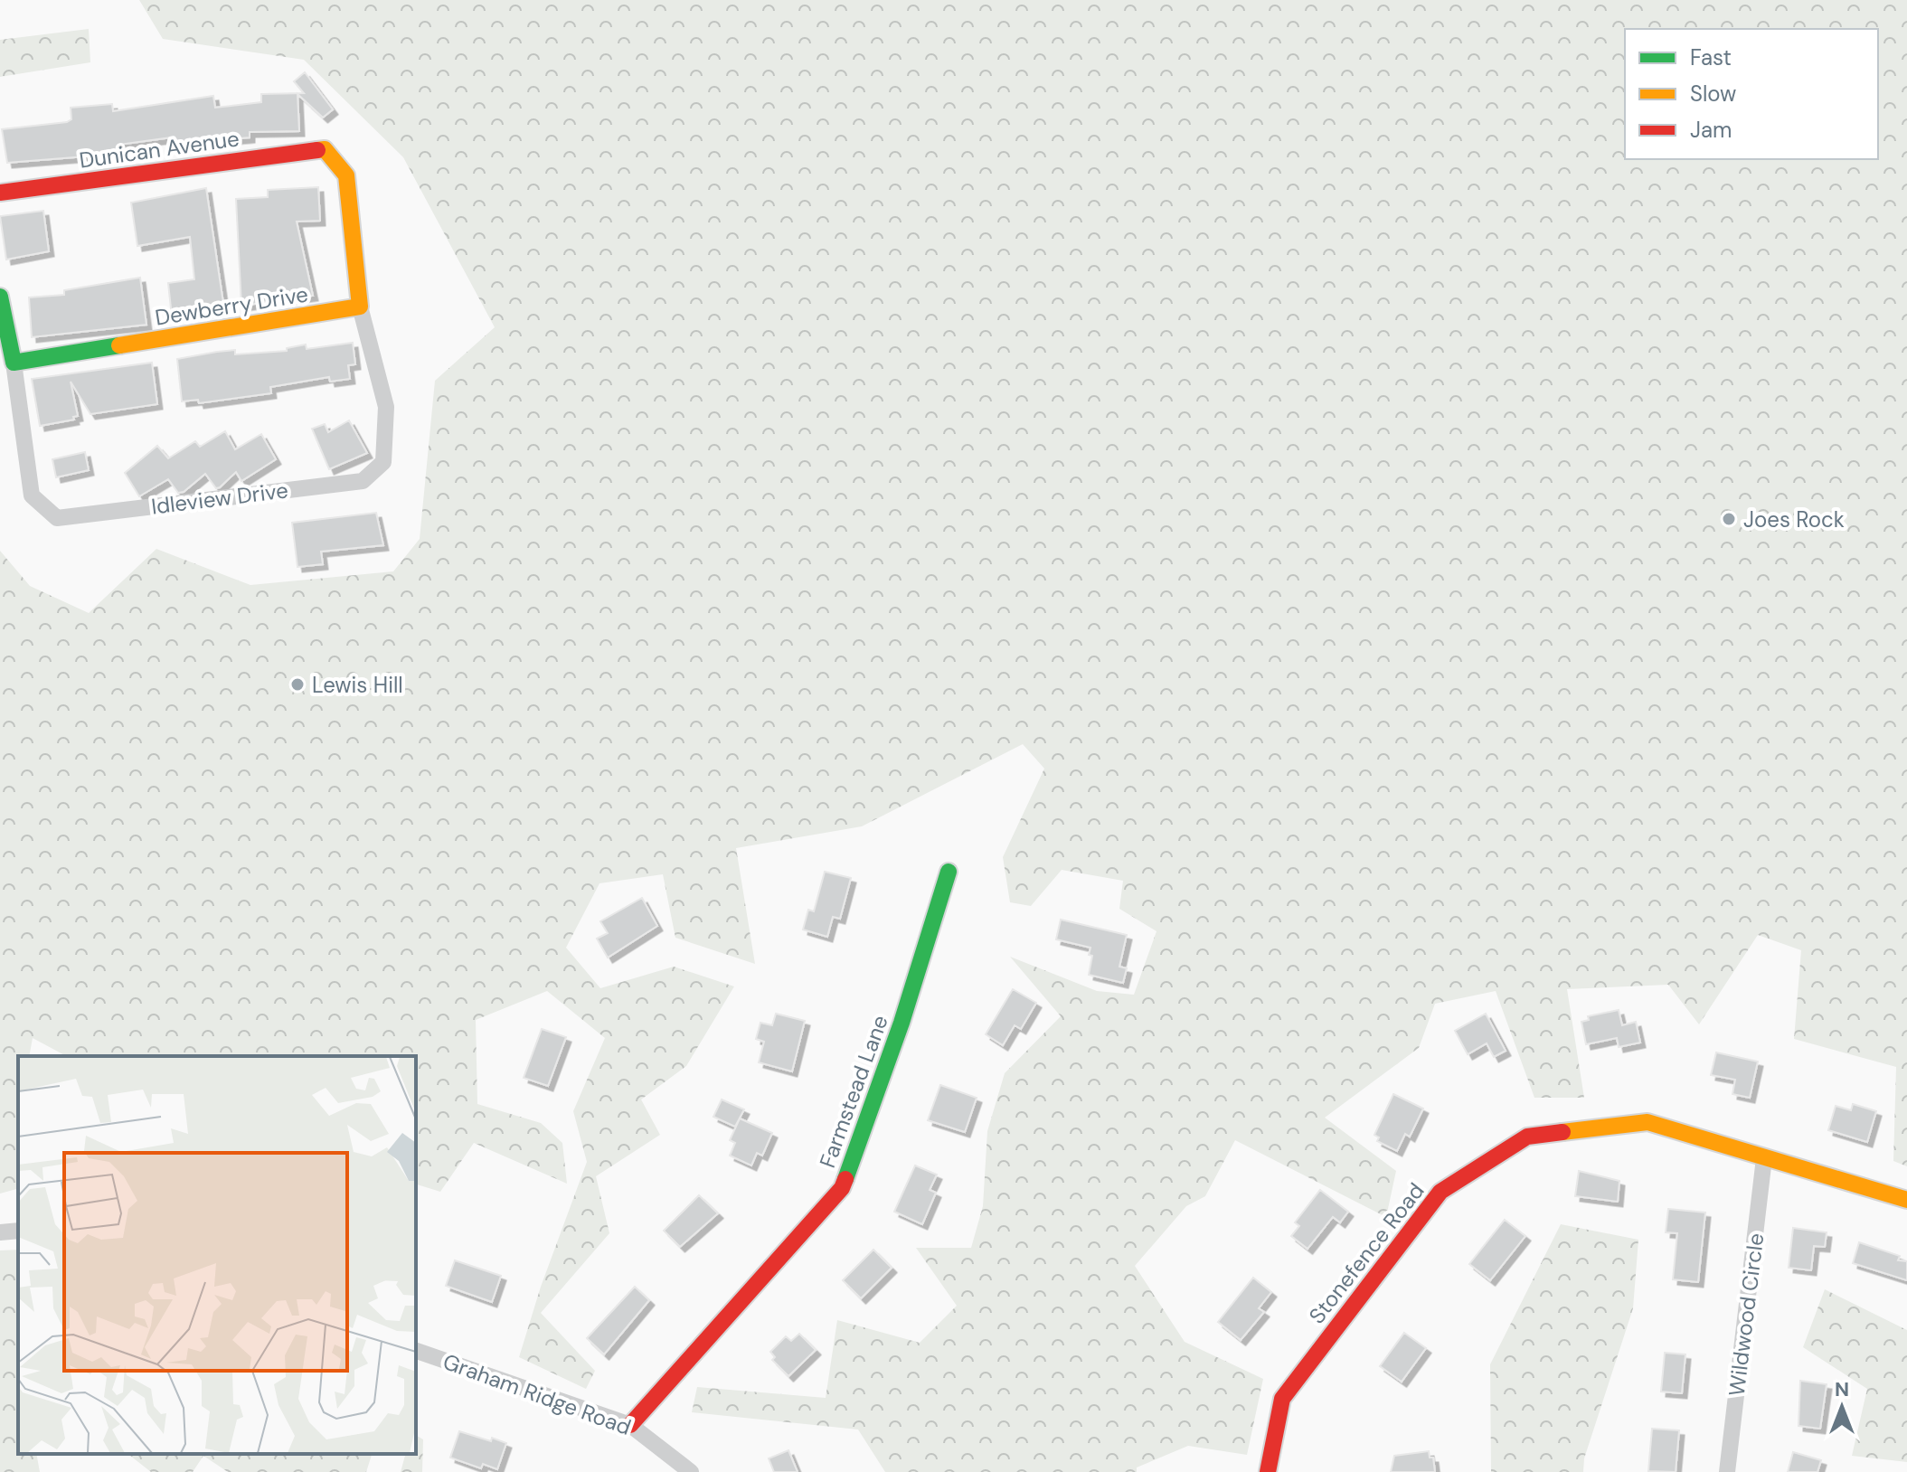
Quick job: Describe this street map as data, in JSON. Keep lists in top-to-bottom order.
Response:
{
  "streets": {
    "street": [
      "Dunican Avenue",
      "Dewberry Drive",
      "Idleview Drive",
      "Farmstead Lane",
      "Stonefence Road",
      "Wildwood Circle",
      "Graham Ridge Road"
    ]
  },
  "crossings": [
    ["Dunican Avenue", "Dewberry Drive"],
    ["Dunican Avenue", "Idleview Drive"],
    ["Dewberry Drive", "Idleview Drive"],
    ["Farmstead Lane", "Graham Ridge Road"],
    ["Stonefence Road", "Wildwood Circle"]
  ],
  "places": ["Joes Rock", "Lewis Hill"],
  "legend": ["Fast", "Slow", "Jam"],
  "north": "top"
}
